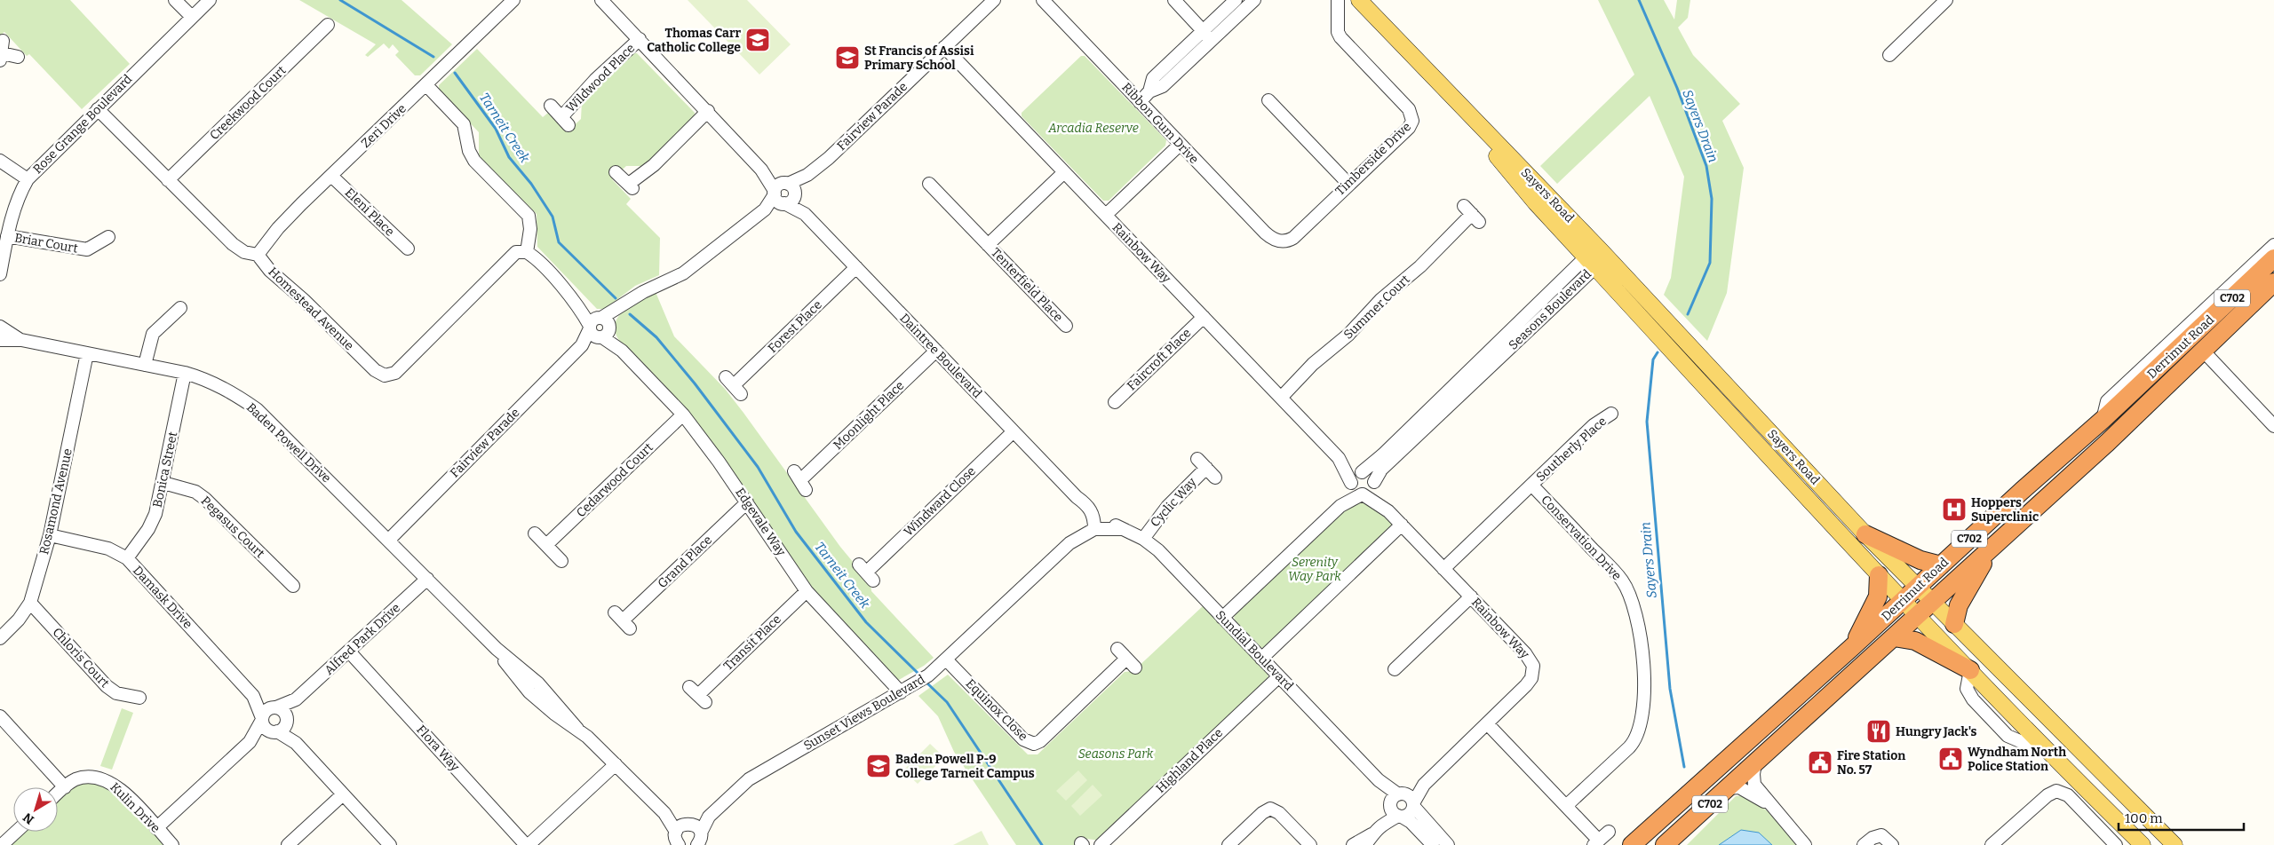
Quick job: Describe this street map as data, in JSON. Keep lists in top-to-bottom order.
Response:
{
  "streets": {
    "highway": ["C702", "Derrimut Road"],
    "main road": ["Sayers Road"],
    "street": [
      "Wildwood Place",
      "Creekwood Court",
      "Fairview Parade",
      "Ribbon Gum Drive",
      "Rose Grange Boulevard",
      "Zeri Drive",
      "Timberside Drive",
      "Eleni Place",
      "Briar Court",
      "Rainbow Way",
      "Tenterfield Place",
      "Summer Court",
      "Homestead Avenue",
      "Seasons Boulevard",
      "Forest Place",
      "Daintree Boulevard",
      "Faircroft Place",
      "Moonlight Place",
      "Baden Powell Drive",
      "Southerly Place",
      "Bonica Street",
      "Cedarwood Court",
      "Rosamond Avenue",
      "Windward Close",
      "Cyclic Way",
      "Edgevale Way",
      "Pegasus Court",
      "Conservation Drive",
      "Grand Place",
      "Damask Drive",
      "Alfred Park Drive",
      "Transit Place",
      "Sundial Boulevard",
      "Chloris Court",
      "Equinox Close",
      "Sunset Views Boulevard",
      "Flora Way",
      "Highland Place",
      "Kulin Drive"
    ]
  },
  "crossings": [
    ["Wildwood Place", "Daintree Boulevard"],
    ["Fairview Parade", "Rainbow Way"],
    ["Fairview Parade", "Daintree Boulevard"],
    ["Fairview Parade", "Baden Powell Drive"],
    ["Fairview Parade", "Edgevale Way"],
    ["Ribbon Gum Drive", "Timberside Drive"],
    ["Rose Grange Boulevard", "Briar Court"],
    ["Zeri Drive", "Eleni Place"],
    ["Zeri Drive", "Homestead Avenue"],
    ["Sayers Road", "Seasons Boulevard"],
    ["Sayers Road", "Derrimut Road"],
    ["Rainbow Way", "Tenterfield Place"],
    ["Rainbow Way", "Summer Court"],
    ["Rainbow Way", "Seasons Boulevard"],
    ["Rainbow Way", "Faircroft Place"],
    ["Rainbow Way", "Conservation Drive"],
    ["Rainbow Way", "Sundial Boulevard"],
    ["Homestead Avenue", "Edgevale Way"],
    ["Forest Place", "Daintree Boulevard"],
    ["Daintree Boulevard", "Moonlight Place"],
    ["Daintree Boulevard", "Windward Close"],
    ["Daintree Boulevard", "Sundial Boulevard"],
    ["Daintree Boulevard", "Sunset Views Boulevard"],
    ["Baden Powell Drive", "Bonica Street"],
    ["Baden Powell Drive", "Rosamond Avenue"],
    ["Baden Powell Drive", "Alfred Park Drive"],
    ["Baden Powell Drive", "Sunset Views Boulevard"],
    ["Southerly Place", "Conservation Drive"],
    ["Bonica Street", "Pegasus Court"],
    ["Bonica Street", "Damask Drive"],
    ["Cedarwood Court", "Edgevale Way"],
    ["Rosamond Avenue", "Damask Drive"],
    ["Rosamond Avenue", "Chloris Court"],
    ["Cyclic Way", "Sundial Boulevard"],
    ["Edgevale Way", "Grand Place"],
    ["Edgevale Way", "Transit Place"],
    ["Edgevale Way", "Sunset Views Boulevard"],
    ["Damask Drive", "Alfred Park Drive"],
    ["Alfred Park Drive", "Flora Way"],
    ["Sundial Boulevard", "Sunset Views Boulevard"],
    ["Sundial Boulevard", "Highland Place"],
    ["Equinox Close", "Sunset Views Boulevard"]
  ],
  "water": ["Sayers Drain", "Tarneit Creek"],
  "parks": ["Arcadia Reserve", "Serenity Way Park", "Seasons Park"],
  "places": {
    "school or university": ["Thomas Carr Catholic College", "St Francis of Assisi Primary School", "Baden Powell P-9 College Tarneit Campus"],
    "hospital": ["Hoppers Superclinic"],
    "restaurant": ["Hungry Jack's"],
    "public building": ["Wyndham North Police Station", "Fire Station No. 57"]
  },
  "scale_bar": "100 m",
  "north": "bottom left"
}
